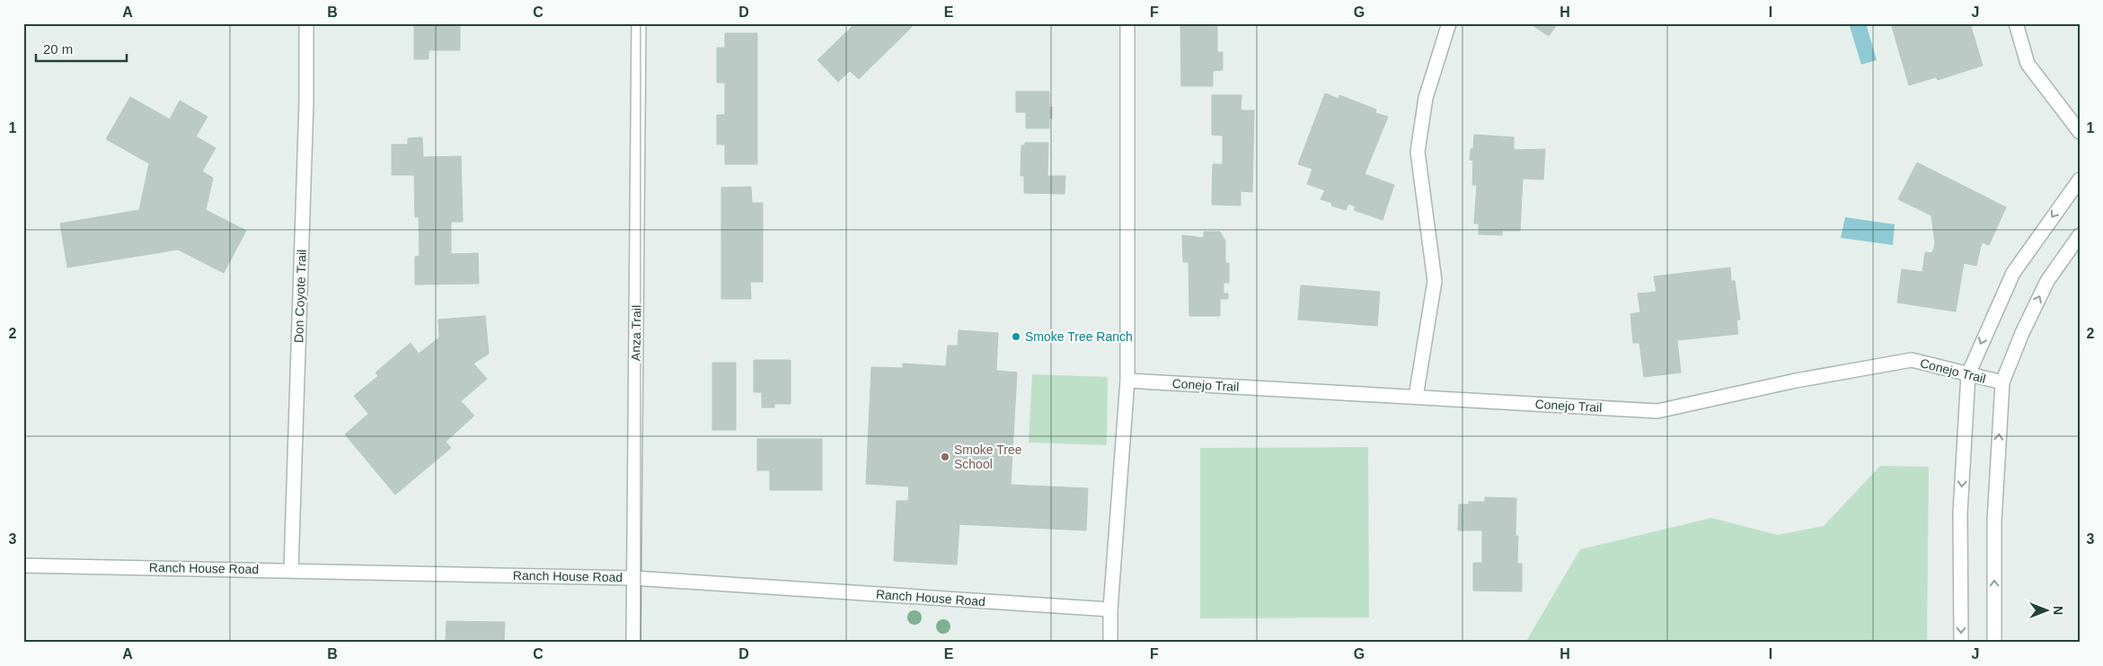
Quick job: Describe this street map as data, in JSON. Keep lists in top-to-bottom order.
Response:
{
  "streets": {
    "street": [
      "Don Coyote Trail",
      "Anza Trail",
      "Conejo Trail",
      "Ranch House Road"
    ]
  },
  "crossings": [
    ["Don Coyote Trail", "Ranch House Road"],
    ["Anza Trail", "Ranch House Road"]
  ],
  "places": ["Smoke Tree Ranch", "Smoke Tree School"],
  "scale_bar": "20 m",
  "north": "right",
  "grid": {
    "columns": [
      "A",
      "B",
      "C",
      "D",
      "E",
      "F",
      "G",
      "H",
      "I",
      "J"
    ],
    "rows": ["1", "2", "3"]
  }
}
